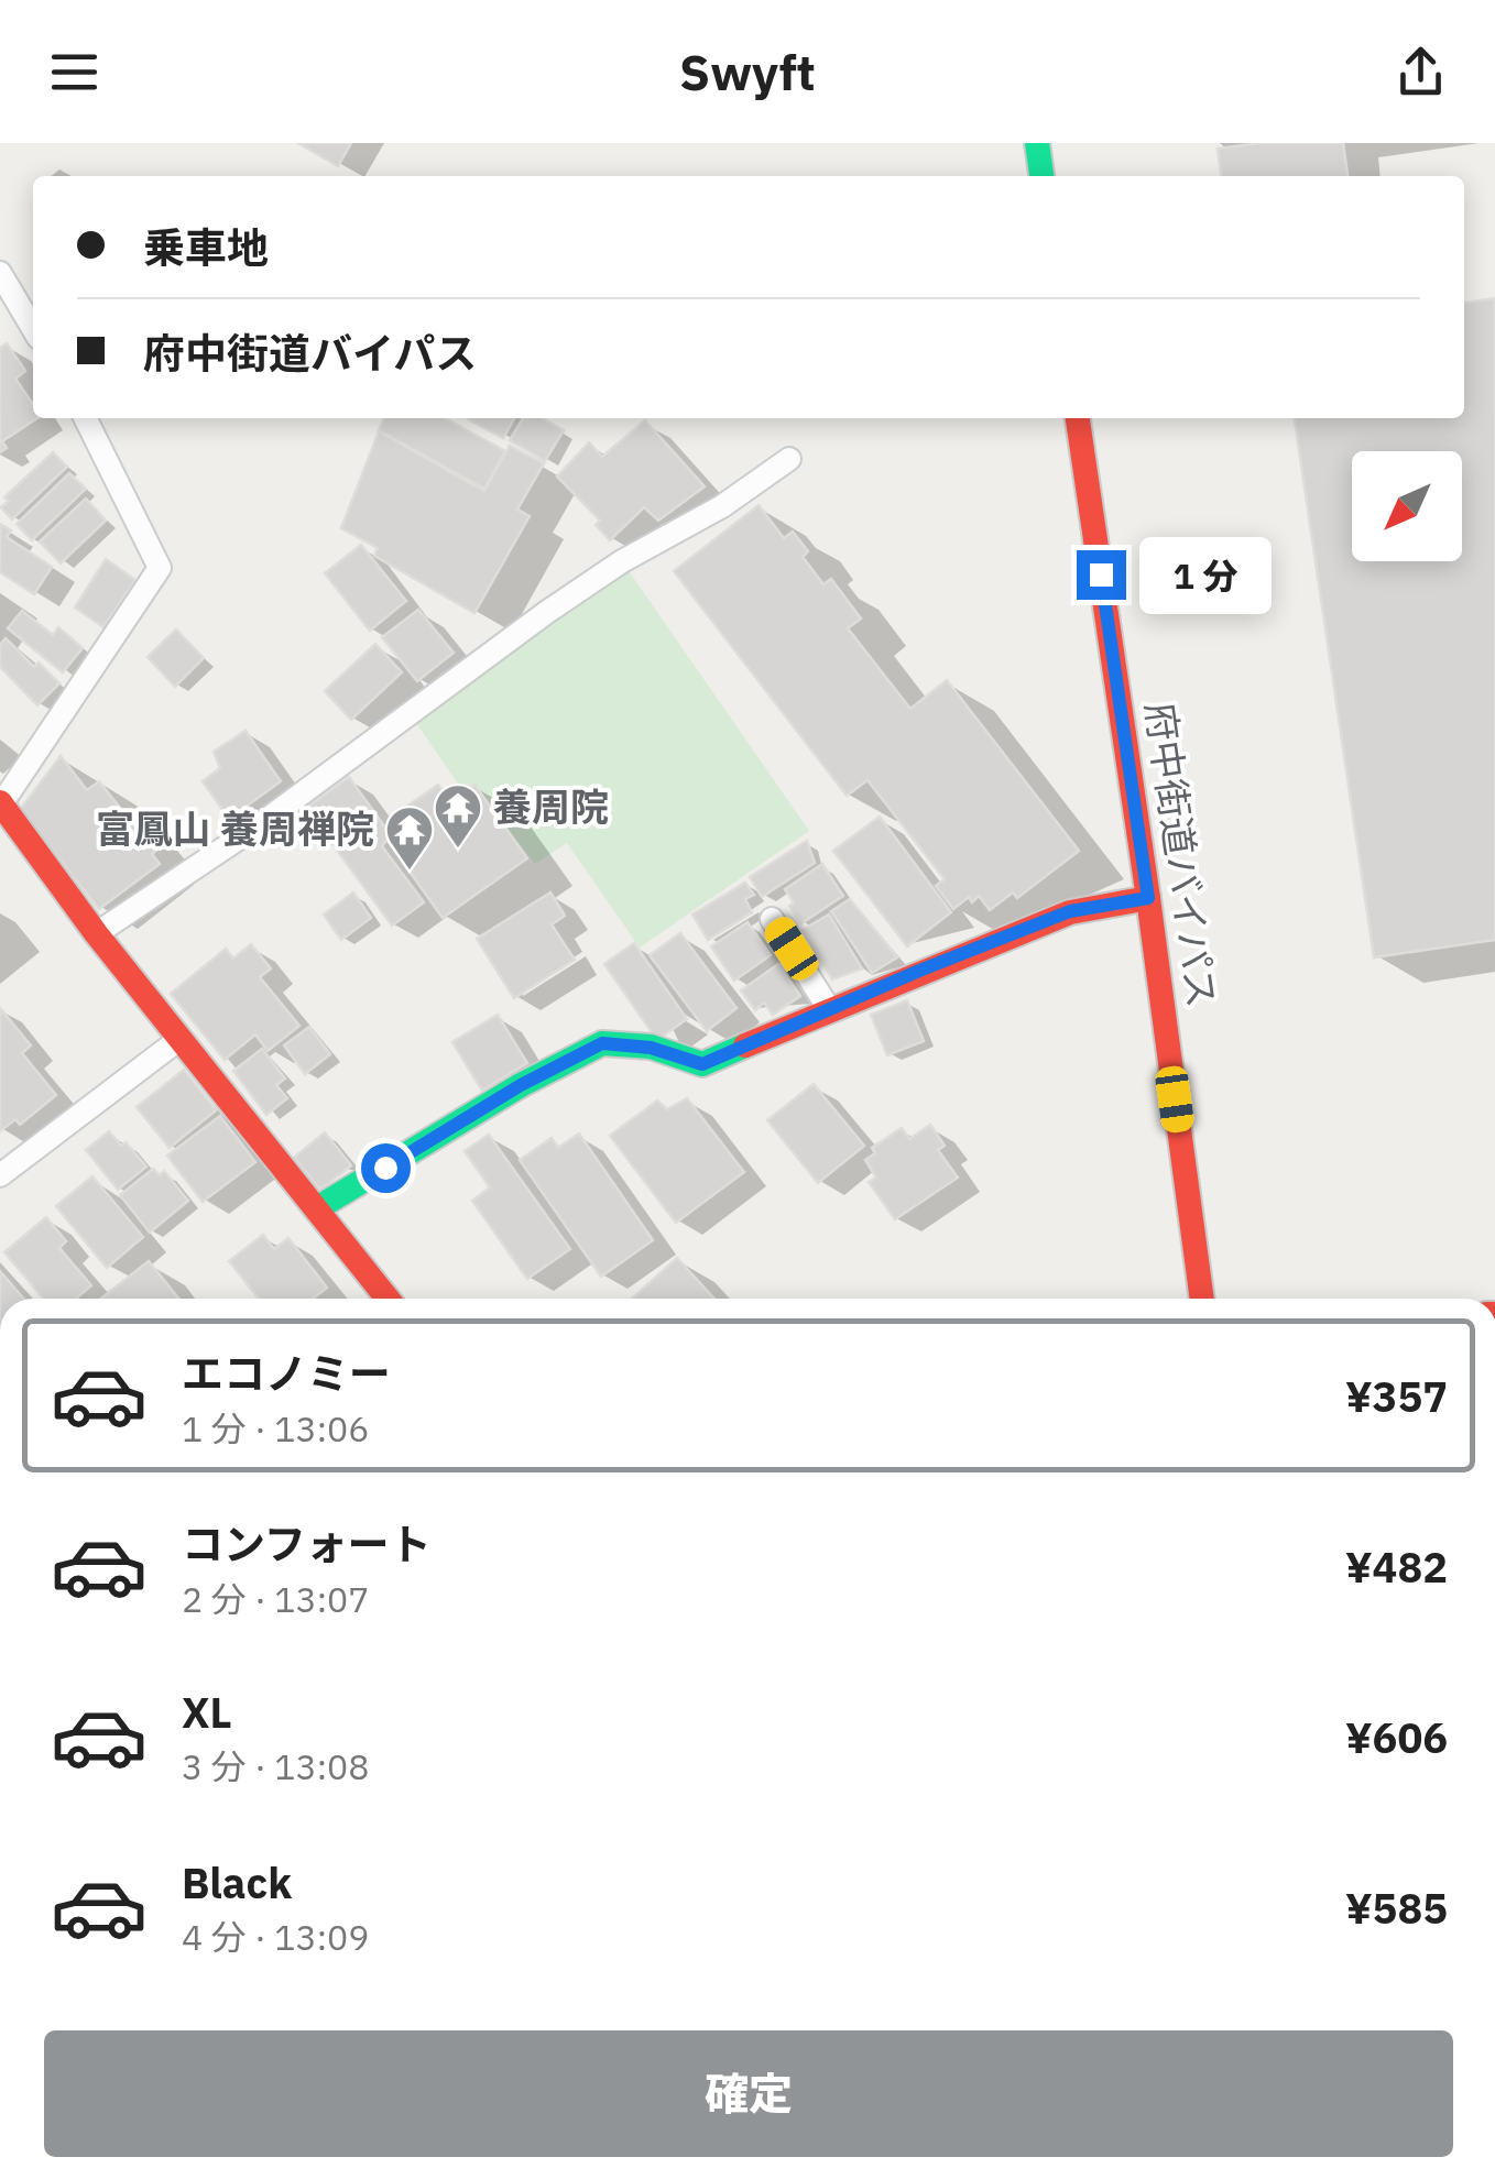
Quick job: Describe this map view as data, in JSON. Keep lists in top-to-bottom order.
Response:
{
  "streets": {
    "street": ["府中街道バイパス"]
  },
  "places": {
    "temple": ["養周院", "富鳳山 養周禅院"]
  },
  "north": "bottom left",
  "page": {
    "header": "Swyft",
    "banner": ["乗車地", "府中街道バイパス"],
    "bubble": "1 分",
    "list": [
      {
        "name": "エコノミー",
        "note": "1 分 · 13:06",
        "value": "¥357"
      },
      {
        "name": "コンフォート",
        "note": "2 分 · 13:07",
        "value": "¥482"
      },
      {
        "name": "XL",
        "note": "3 分 · 13:08",
        "value": "¥606"
      },
      {
        "name": "Black",
        "note": "4 分 · 13:09",
        "value": "¥585"
      }
    ],
    "buttons": "確定"
  }
}
